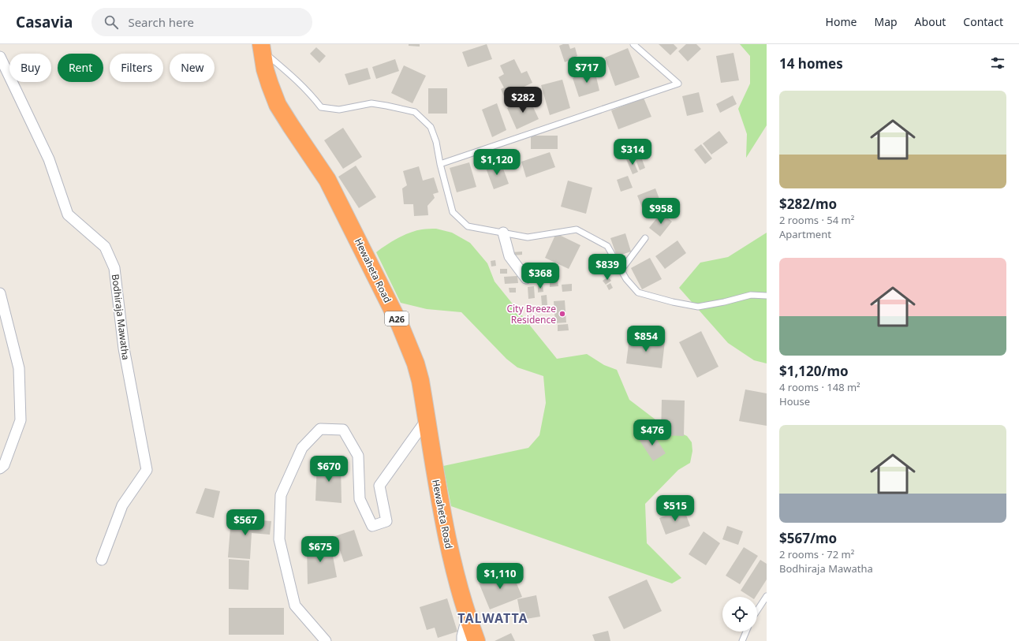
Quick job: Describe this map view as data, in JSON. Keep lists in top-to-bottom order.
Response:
{
  "streets": {
    "highway": ["Hewaheta Road", "A26"],
    "street": ["Bodhiraja Mawatha"]
  },
  "districts": ["TALWATTA"],
  "places": ["City Breeze Residence"],
  "page": {
    "header": "Casavia",
    "search": "Search here",
    "nav": [
      "Home",
      "Map",
      "About",
      "Contact"
    ],
    "heading": "14 homes",
    "chip": [
      "Buy",
      "Rent",
      "Filters",
      "New"
    ],
    "price": [
      "$717",
      "$282",
      "$314",
      "$1,120",
      "$958",
      "$839",
      "$368",
      "$854",
      "$476",
      "$670",
      "$515",
      "$567",
      "$675",
      "$1,110"
    ],
    "list": [
      {
        "name": "$282/mo",
        "note": "2 rooms · 54 m² · Apartment"
      },
      {
        "name": "$1,120/mo",
        "note": "4 rooms · 148 m² · House"
      },
      {
        "name": "$567/mo",
        "note": "2 rooms · 72 m² · Bodhiraja Mawatha"
      }
    ]
  }
}
